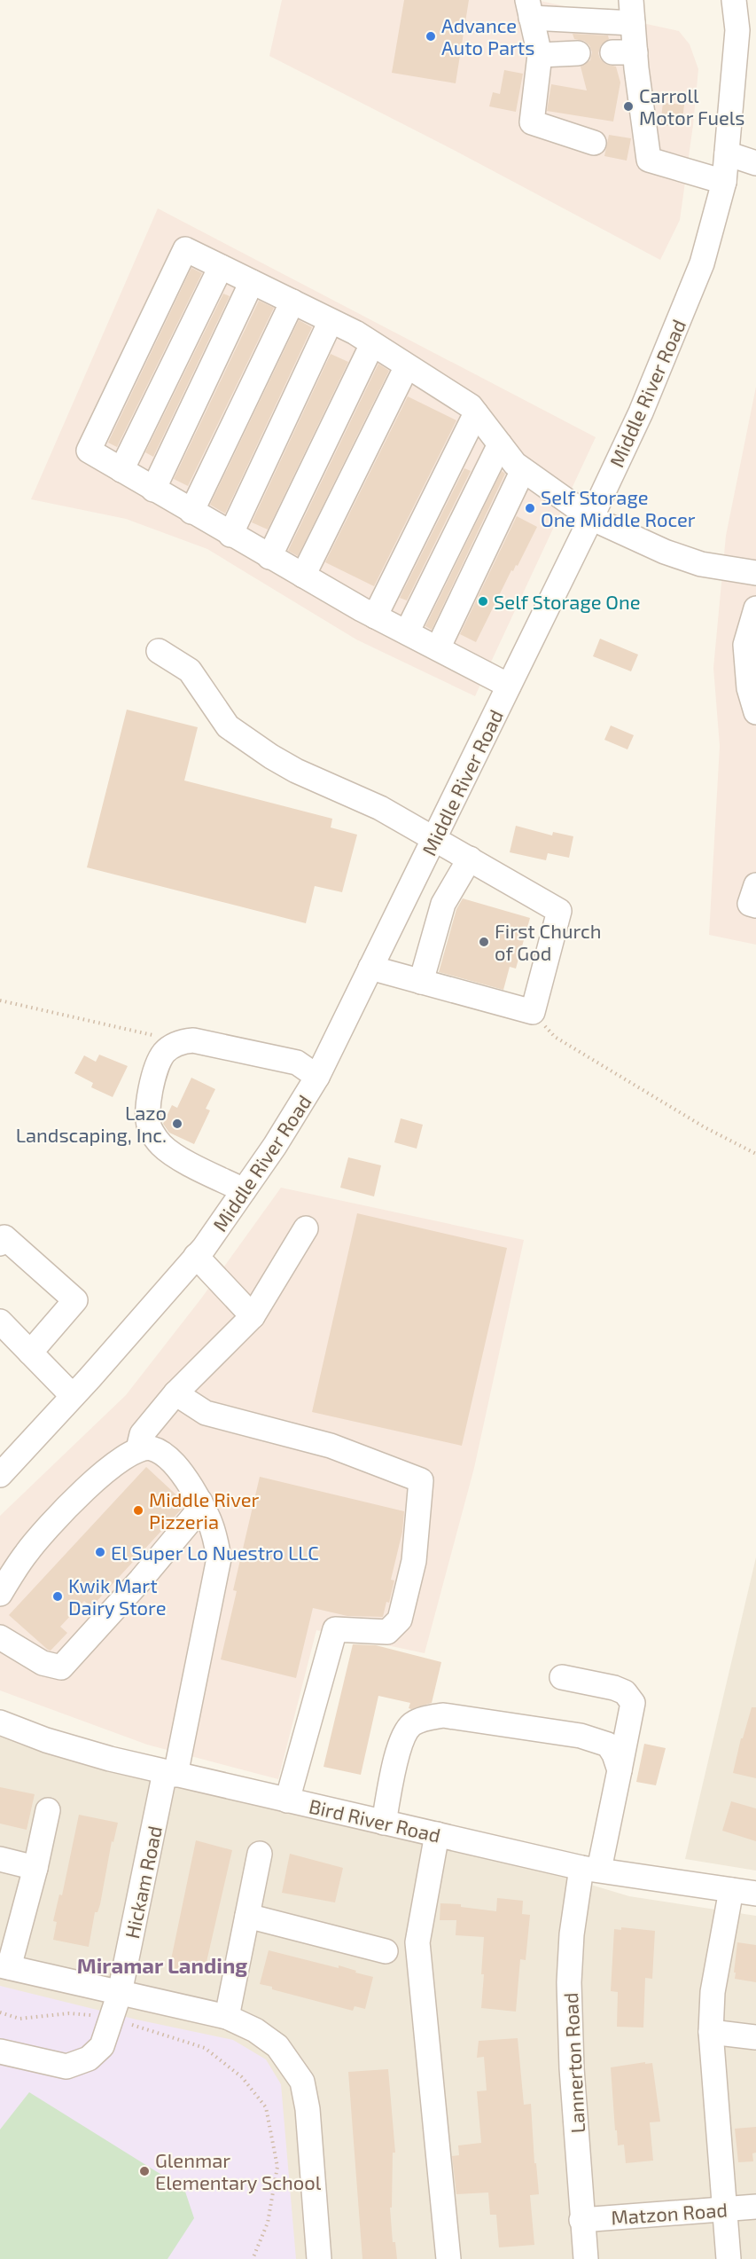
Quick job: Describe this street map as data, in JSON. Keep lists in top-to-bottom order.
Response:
{
  "streets": {
    "street": [
      "Middle River Road",
      "Bird River Road",
      "Hickam Road",
      "Lannerton Road",
      "Matzon Road"
    ]
  },
  "crossings": [
    ["Bird River Road", "Hickam Road"],
    ["Bird River Road", "Lannerton Road"],
    ["Lannerton Road", "Matzon Road"]
  ],
  "districts": ["Miramar Landing"],
  "places": [
    "Advance Auto Parts",
    "Carroll Motor Fuels",
    "Self Storage One Middle Rocer",
    "Self Storage One",
    "First Church of God",
    "Lazo Landscaping, Inc.",
    "Middle River Pizzeria",
    "El Super Lo Nuestro LLC",
    "Kwik Mart Dairy Store",
    "Glenmar Elementary School"
  ]
}
